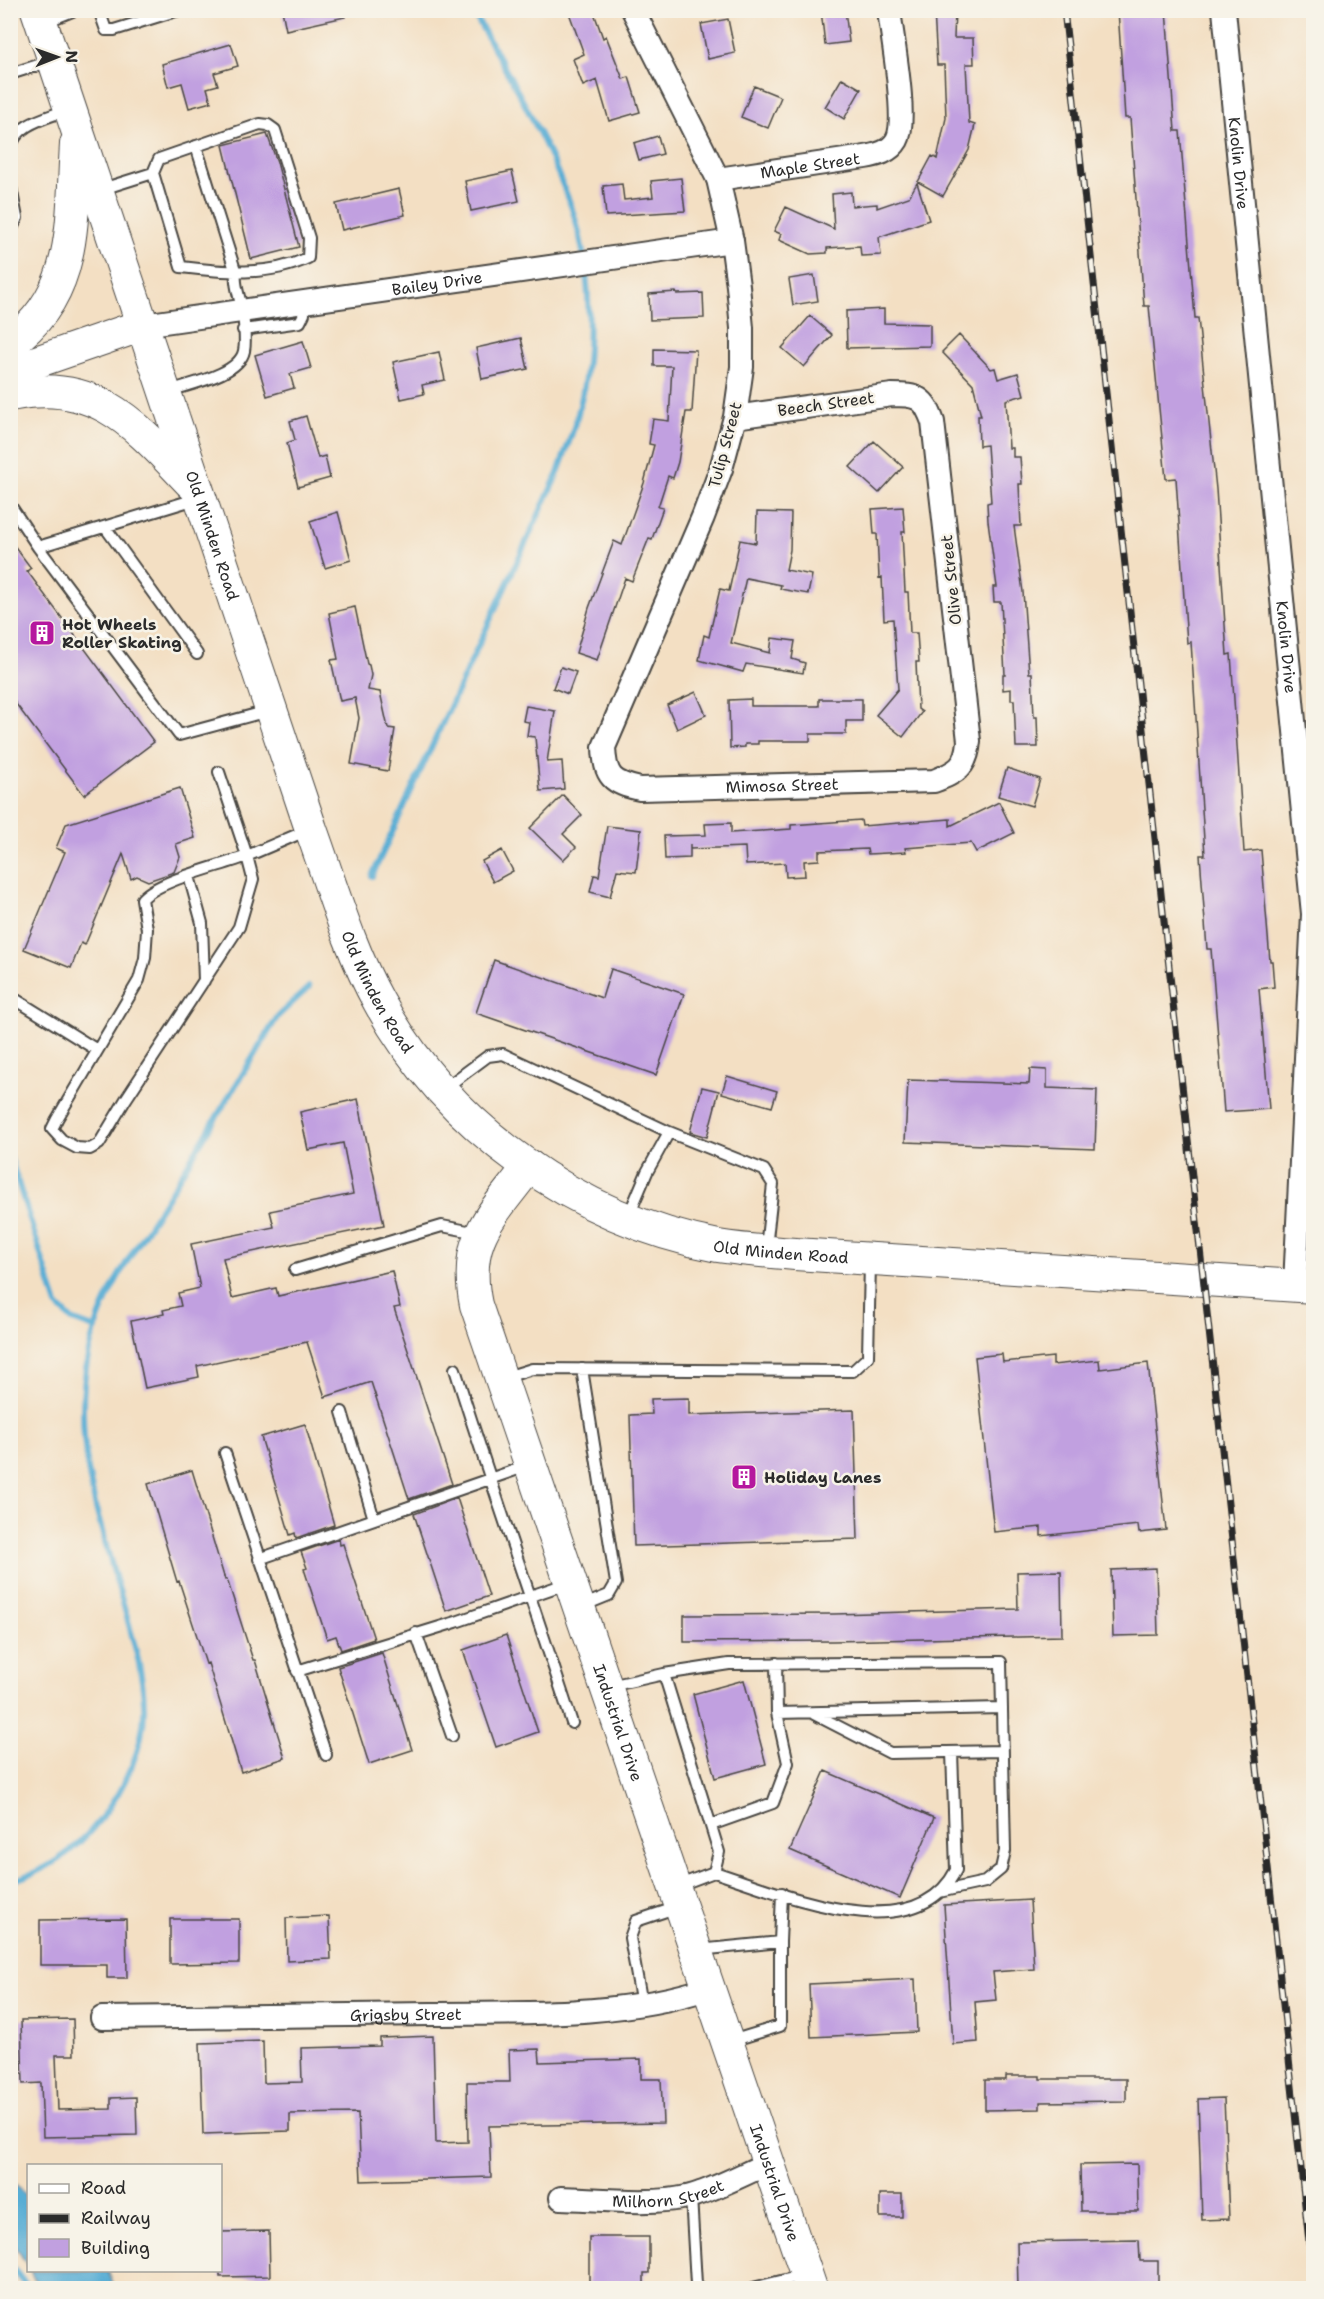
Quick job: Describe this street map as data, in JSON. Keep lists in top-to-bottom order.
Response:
{
  "streets": {
    "main road": ["Old Minden Road", "Industrial Drive"],
    "street": [
      "Knolin Drive",
      "Maple Street",
      "Bailey Drive",
      "Beech Street",
      "Tulip Street",
      "Olive Street",
      "Mimosa Street",
      "Grigsby Street",
      "Milhorn Street"
    ]
  },
  "crossings": [
    ["Knolin Drive", "Old Minden Road"],
    ["Maple Street", "Tulip Street"],
    ["Bailey Drive", "Tulip Street"],
    ["Bailey Drive", "Old Minden Road"],
    ["Beech Street", "Tulip Street"],
    ["Beech Street", "Olive Street"],
    ["Tulip Street", "Mimosa Street"],
    ["Old Minden Road", "Industrial Drive"],
    ["Olive Street", "Mimosa Street"],
    ["Industrial Drive", "Grigsby Street"],
    ["Industrial Drive", "Milhorn Street"]
  ],
  "places": {
    "building": ["Hot Wheels Roller Skating", "Holiday Lanes"]
  },
  "legend": ["Road", "Railway", "Building"],
  "north": "right"
}
